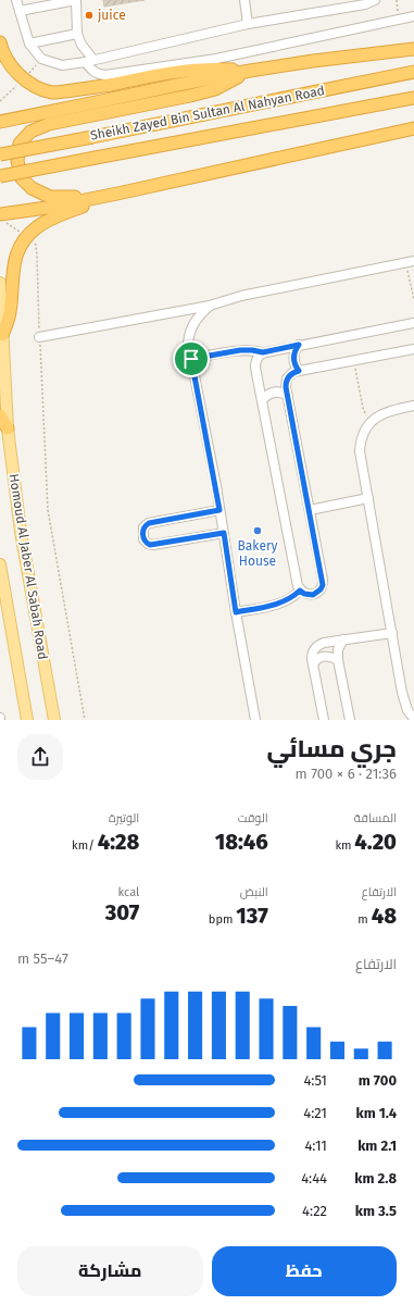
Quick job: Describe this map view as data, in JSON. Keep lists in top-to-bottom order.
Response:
{
  "streets": {
    "highway": ["Sheikh Zayed Bin Sultan Al Nahyan Road"],
    "main road": ["Homoud Al Jaber Al Sabah Road"]
  },
  "places": ["juice", "Bakery House"],
  "page": {
    "heading": ["جري مسائي", "21:36 · 6 × 700 m"],
    "stats": [
      ["المسافة", "4.20 km"],
      ["الوقت", "18:46"],
      ["الوتيرة", "4:28 /km"],
      ["الارتفاع", "48 m"],
      ["النبض", "137 bpm"],
      ["kcal", "307"]
    ],
    "chart": ["الارتفاع", "47–55 m"],
    "list": [
      {
        "name": "700 m",
        "note": "4:51"
      },
      {
        "name": "1.4 km",
        "note": "4:21"
      },
      {
        "name": "2.1 km",
        "note": "4:11"
      },
      {
        "name": "2.8 km",
        "note": "4:44"
      },
      {
        "name": "3.5 km",
        "note": "4:22"
      }
    ],
    "buttons": ["حفظ", "مشاركة"]
  }
}
